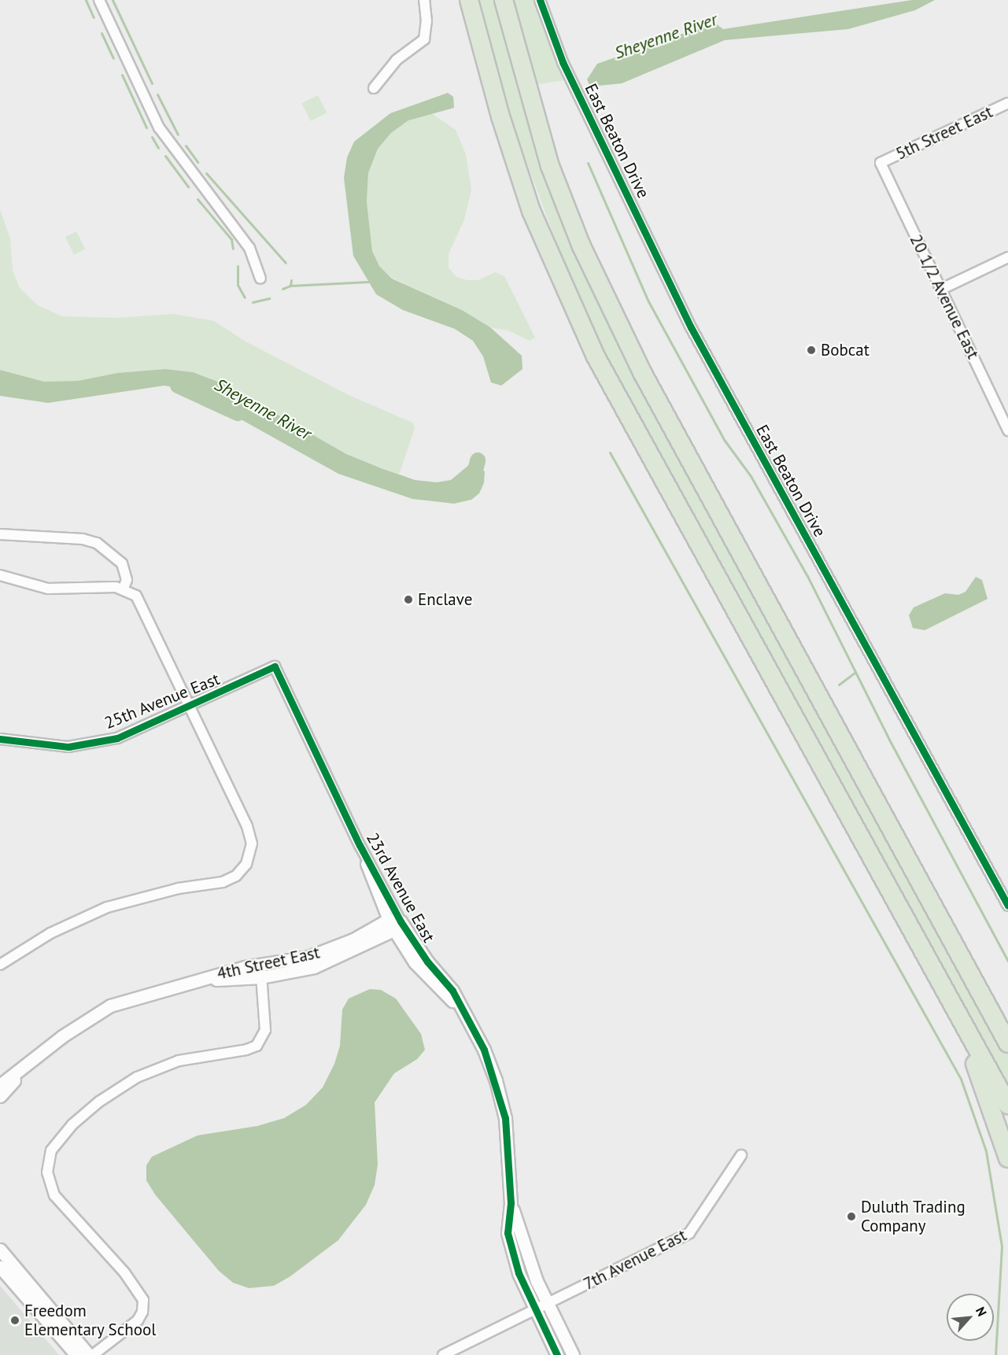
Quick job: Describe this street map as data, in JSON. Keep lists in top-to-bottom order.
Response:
{
  "streets": {
    "street": [
      "5th Street East",
      "East Beaton Drive",
      "20 1/2 Avenue East",
      "25th Avenue East",
      "23rd Avenue East",
      "4th Street East",
      "7th Avenue East"
    ]
  },
  "crossings": [
    ["5th Street East", "20 1/2 Avenue East"],
    ["25th Avenue East", "23rd Avenue East"],
    ["23rd Avenue East", "4th Street East"]
  ],
  "water": ["Sheyenne River"],
  "places": [
    "Bobcat",
    "Enclave",
    "Duluth Trading Company",
    "Freedom Elementary School"
  ],
  "north": "top right"
}
